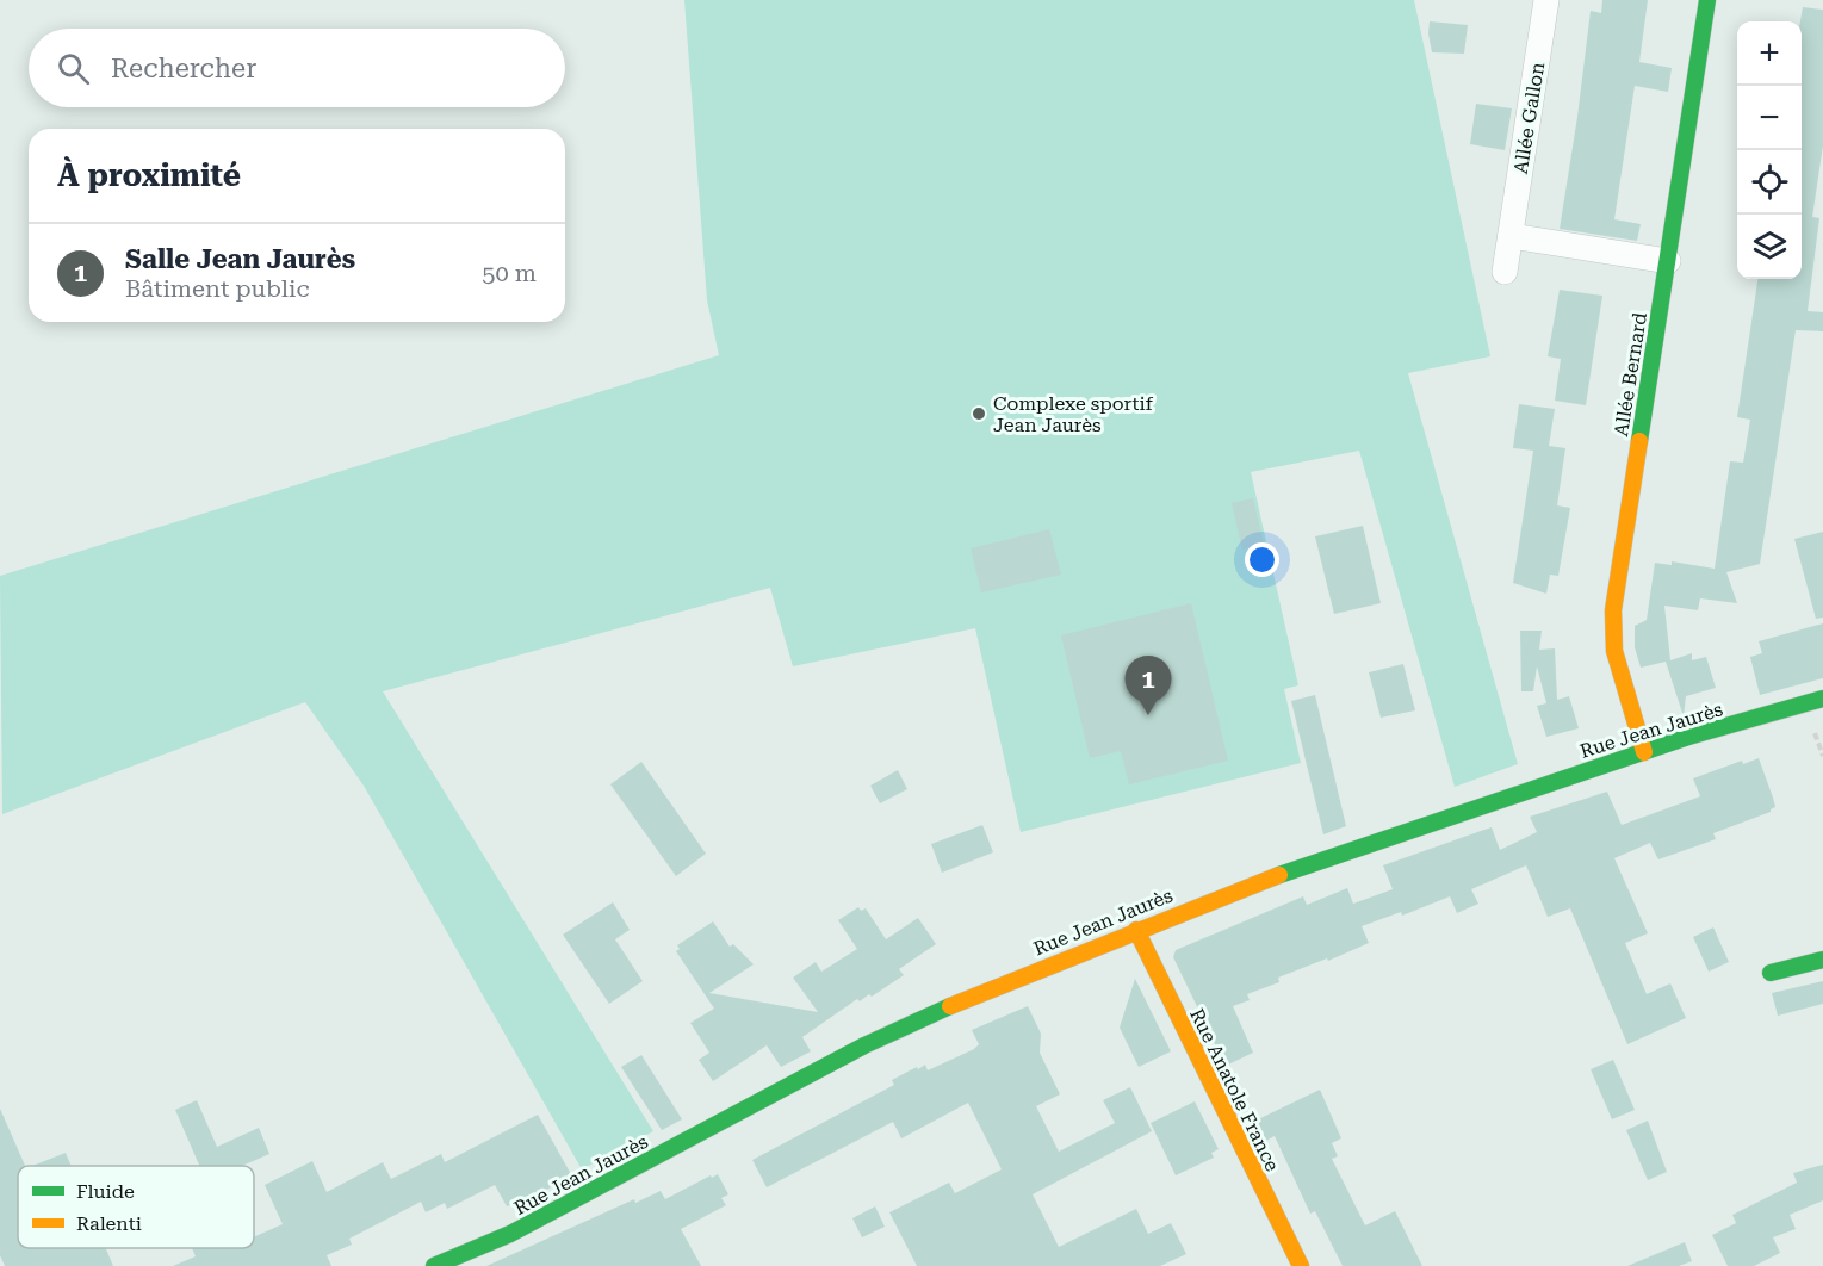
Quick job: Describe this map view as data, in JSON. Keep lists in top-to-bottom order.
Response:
{
  "streets": {
    "street": [
      "Allée Gallon",
      "Allée Bernard",
      "Rue Jean Jaurès",
      "Rue Anatole France"
    ]
  },
  "crossings": [
    ["Allée Bernard", "Rue Jean Jaurès"],
    ["Rue Jean Jaurès", "Rue Anatole France"]
  ],
  "places": ["Complexe sportif Jean Jaurès"],
  "legend": ["Fluide", "Ralenti"],
  "page": {
    "map_buttons": ["+", "−"],
    "search": "Rechercher",
    "heading": "À proximité",
    "list": [
      {
        "mark": "1",
        "name": "Salle Jean Jaurès",
        "note": "Bâtiment public",
        "value": "50 m"
      }
    ],
    "pins": "1"
  }
}
